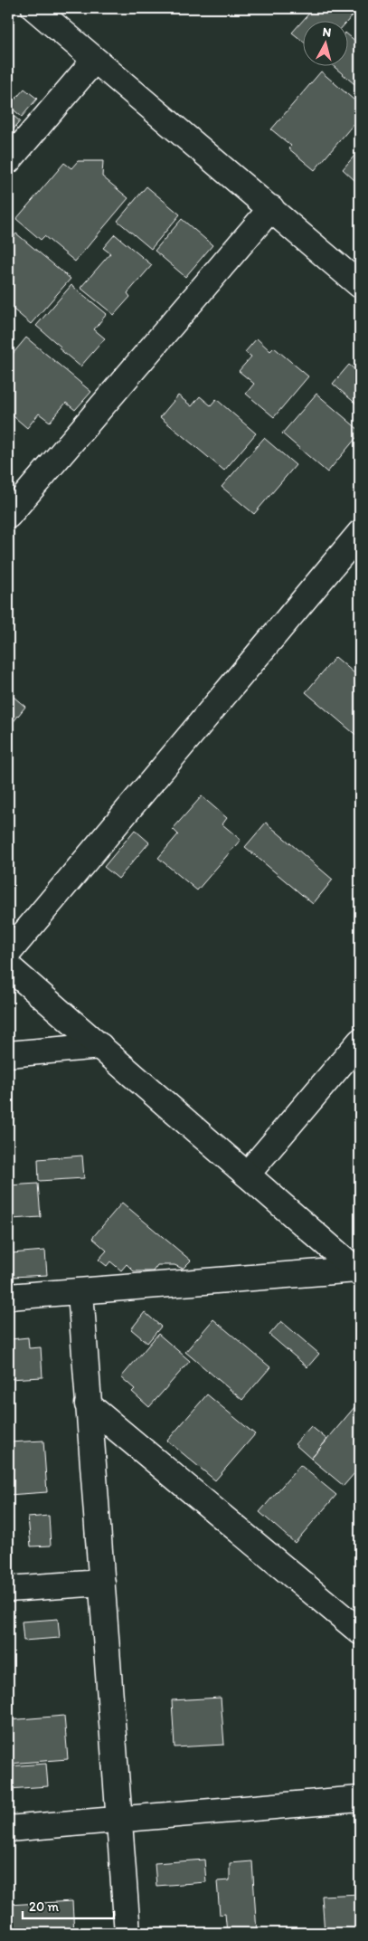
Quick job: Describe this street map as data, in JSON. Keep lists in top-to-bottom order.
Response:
{
  "scale_bar": "20 m",
  "north": "top"
}
